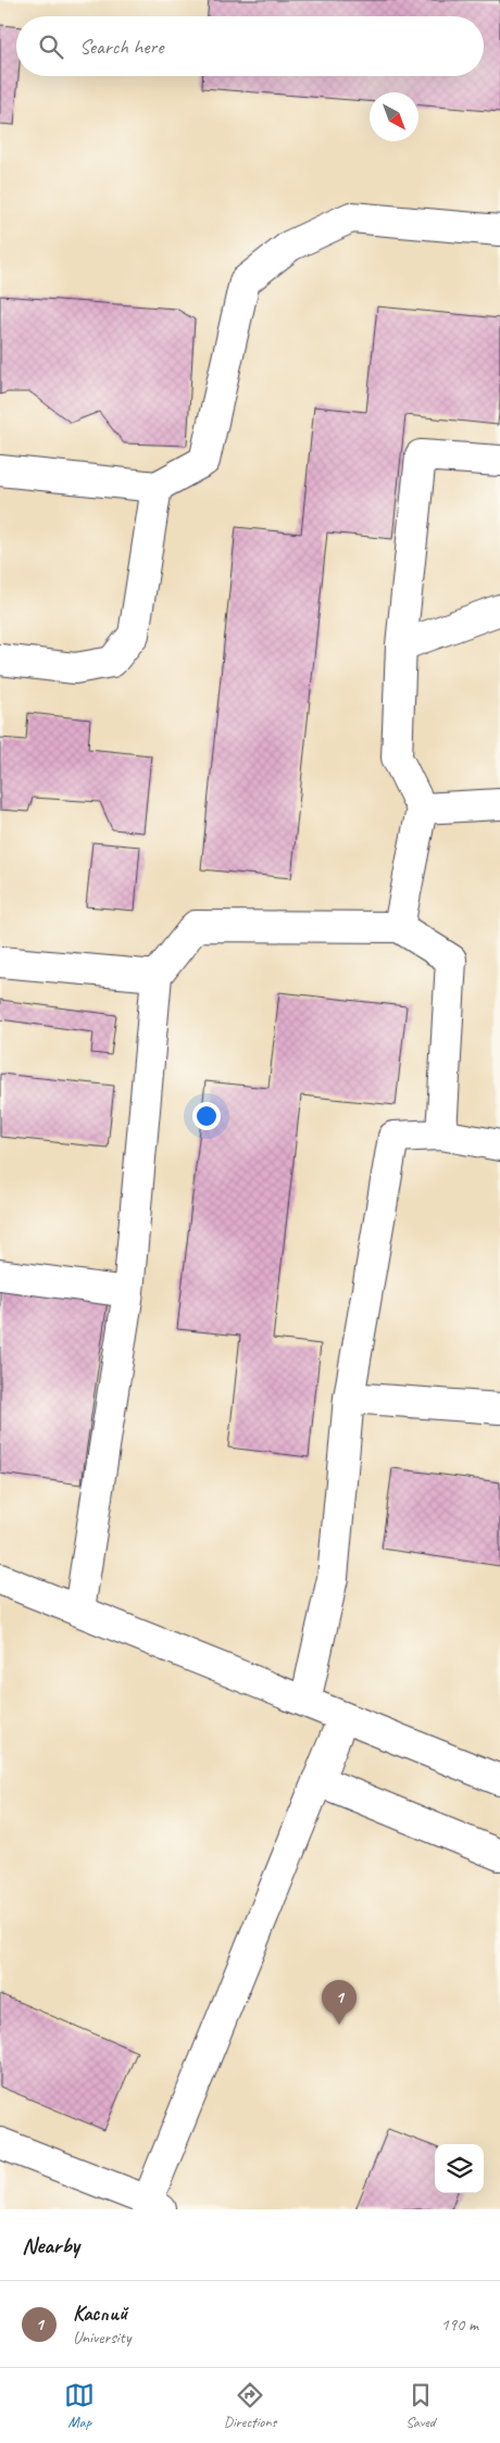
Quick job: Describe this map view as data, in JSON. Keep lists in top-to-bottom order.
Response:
{
  "north": "bottom right",
  "page": {
    "search": "Search here",
    "pins": "1",
    "heading": "Nearby",
    "list": [
      {
        "mark": "1",
        "name": "Каспий",
        "note": "University",
        "value": "190 m"
      }
    ],
    "nav": ["Map", "Directions", "Saved"]
  }
}
